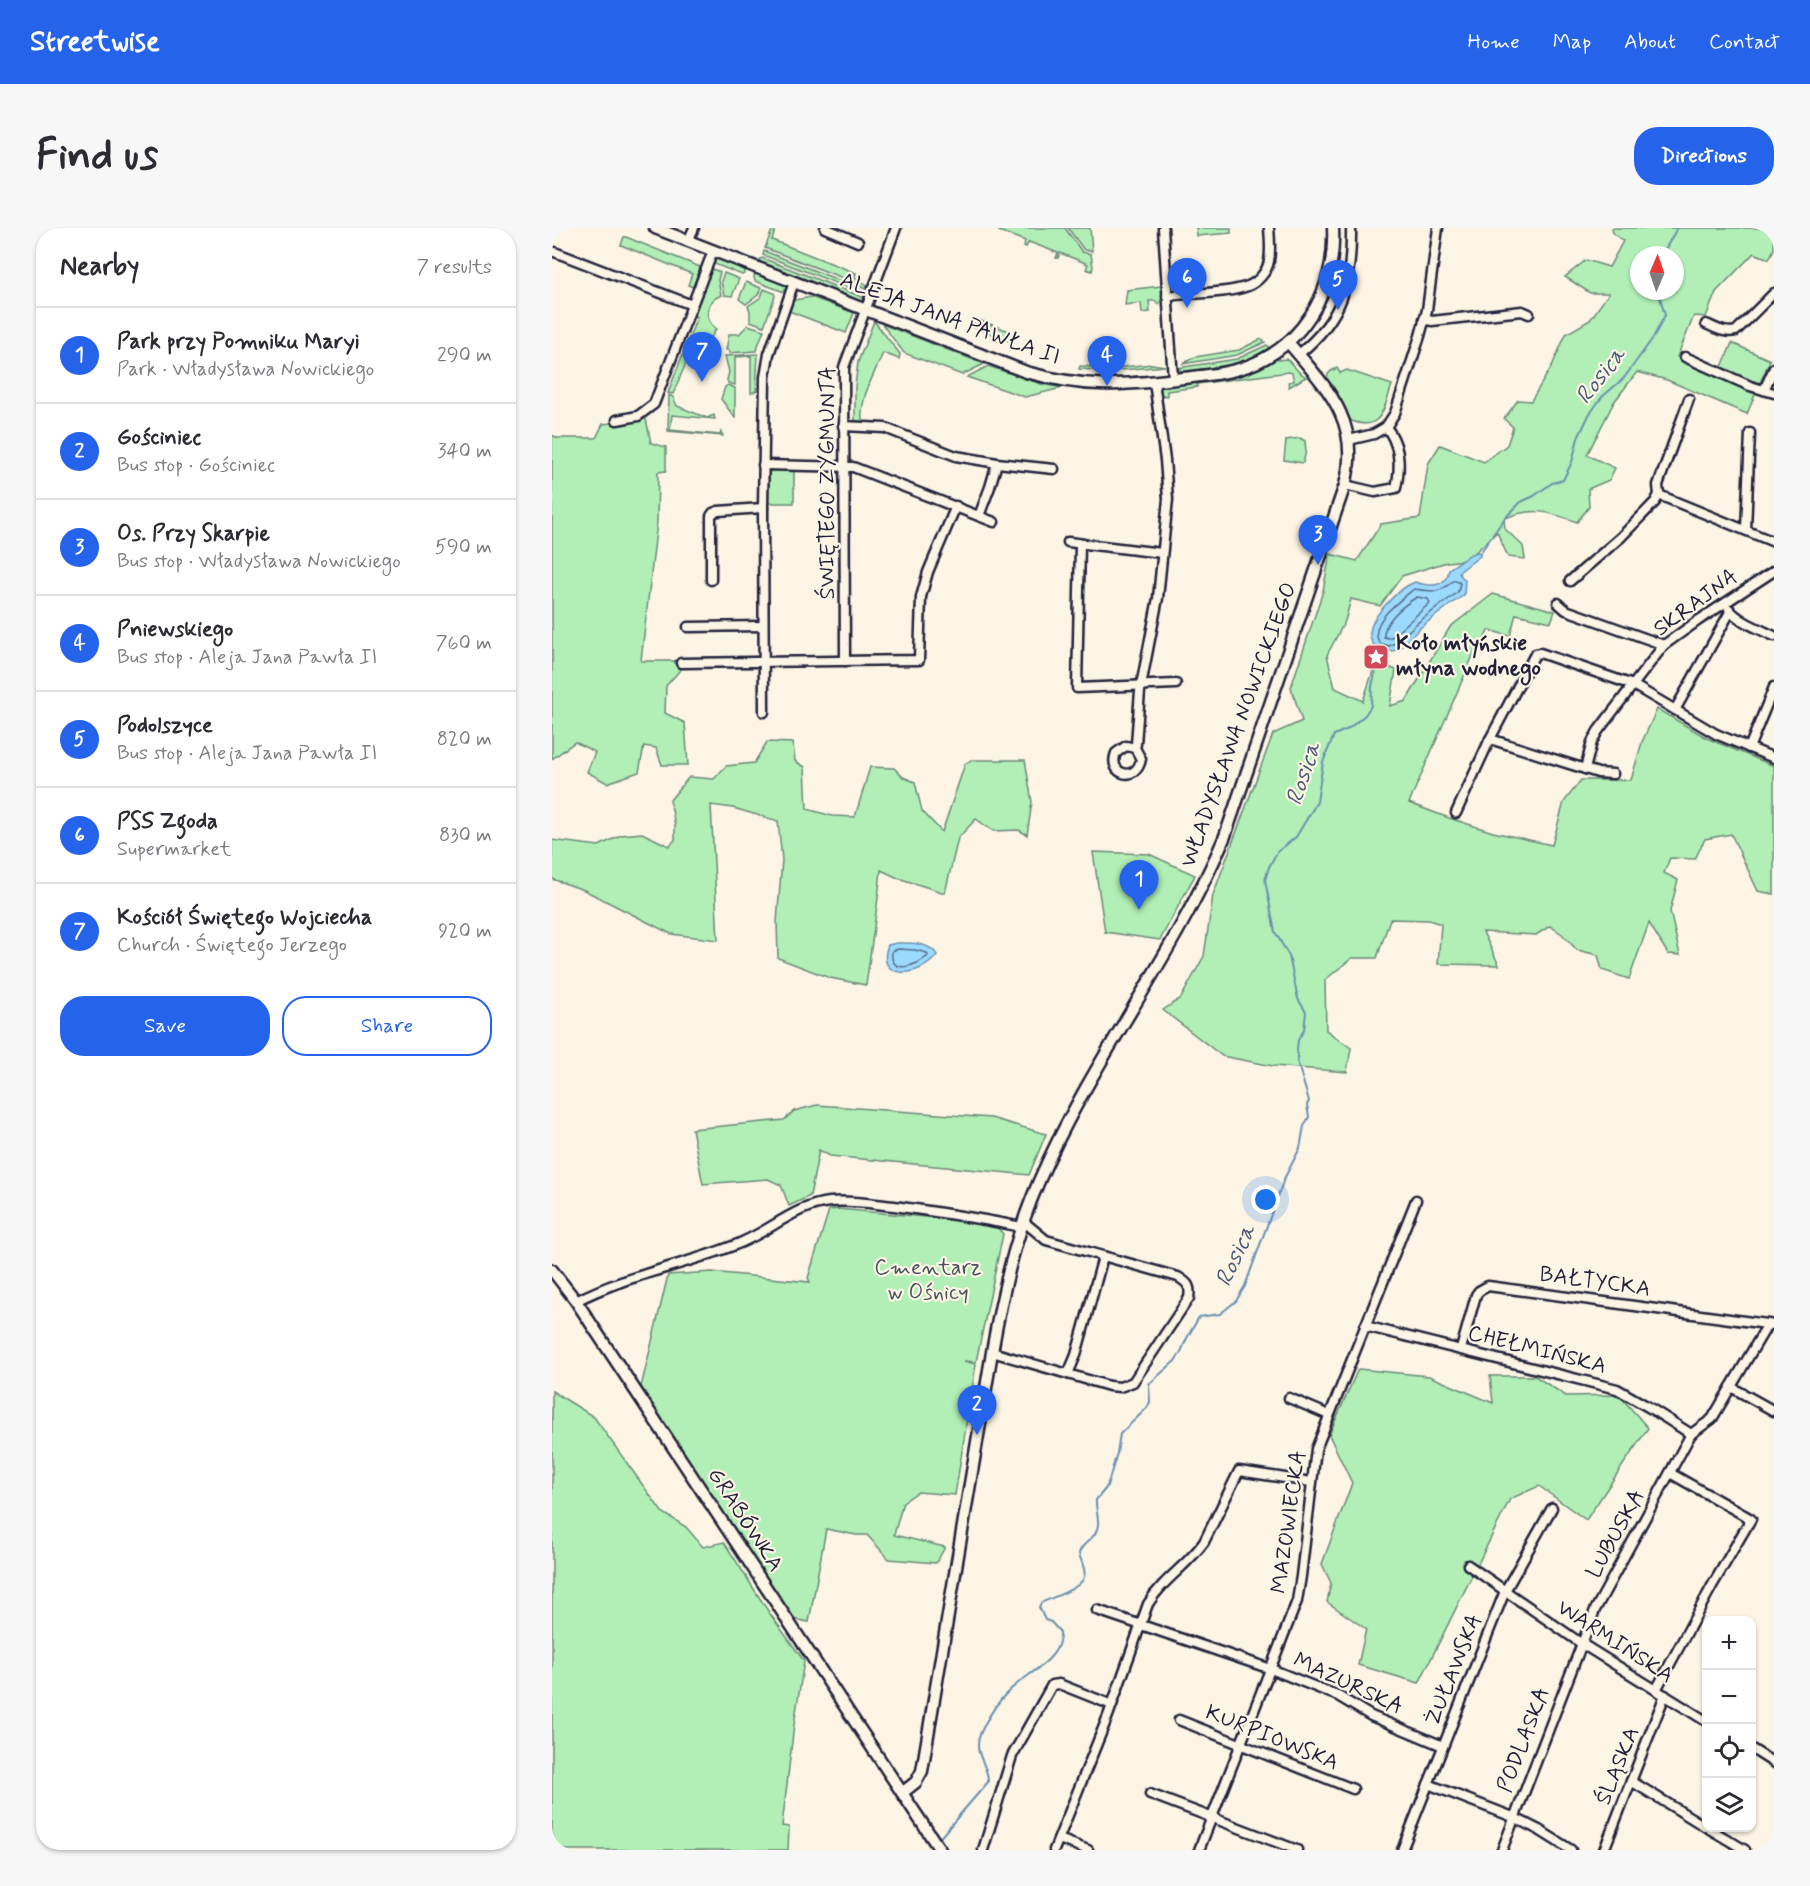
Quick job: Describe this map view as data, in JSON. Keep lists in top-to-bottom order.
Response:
{
  "streets": {
    "street": [
      "ALEJA JANA PAWŁA II",
      "ŚWIĘTEGO ZYGMUNTA",
      "SKRAJNA",
      "WŁADYSŁAWA NOWICKIEGO",
      "BAŁTYCKA",
      "CHEŁMIŃSKA",
      "GRABÓWKA",
      "MAZOWIECKA",
      "LUBUSKA",
      "WARMIŃSKA",
      "ŻUŁAWSKA",
      "MAZURSKA",
      "KURPIOWSKA",
      "PODLASKA",
      "ŚLĄSKA"
    ]
  },
  "crossings": [
    ["ALEJA JANA PAWŁA II", "ŚWIĘTEGO ZYGMUNTA"],
    ["ALEJA JANA PAWŁA II", "WŁADYSŁAWA NOWICKIEGO"],
    ["WŁADYSŁAWA NOWICKIEGO", "GRABÓWKA"],
    ["BAŁTYCKA", "CHEŁMIŃSKA"],
    ["BAŁTYCKA", "LUBUSKA"],
    ["CHEŁMIŃSKA", "MAZOWIECKA"],
    ["CHEŁMIŃSKA", "LUBUSKA"],
    ["MAZOWIECKA", "MAZURSKA"],
    ["MAZOWIECKA", "KURPIOWSKA"],
    ["LUBUSKA", "WARMIŃSKA"],
    ["LUBUSKA", "PODLASKA"],
    ["WARMIŃSKA", "ŻUŁAWSKA"],
    ["WARMIŃSKA", "PODLASKA"],
    ["WARMIŃSKA", "ŚLĄSKA"],
    ["ŻUŁAWSKA", "MAZURSKA"]
  ],
  "water": ["Rosica"],
  "parks": ["Cmentarz w Ośnicy"],
  "places": {
    "place": ["Koło młyńskie młyna wodnego"]
  },
  "north": "top",
  "page": {
    "header": "Streetwise",
    "nav": [
      "Home",
      "Map",
      "About",
      "Contact"
    ],
    "buttons": [
      "Directions",
      ["Save", "Share"]
    ],
    "title": "Find us",
    "heading": ["Nearby", "7 results"],
    "pins": [
      "6",
      "5",
      "7",
      "4",
      "3",
      "1",
      "2"
    ],
    "list": [
      {
        "mark": "1",
        "name": "Park przy Pomniku Maryi",
        "note": "Park · Władysława Nowickiego",
        "value": "290 m"
      },
      {
        "mark": "2",
        "name": "Gościniec",
        "note": "Bus stop · Gościniec",
        "value": "340 m"
      },
      {
        "mark": "3",
        "name": "Os. Przy Skarpie",
        "note": "Bus stop · Władysława Nowickiego",
        "value": "590 m"
      },
      {
        "mark": "4",
        "name": "Pniewskiego",
        "note": "Bus stop · Aleja Jana Pawła II",
        "value": "760 m"
      },
      {
        "mark": "5",
        "name": "Podolszyce",
        "note": "Bus stop · Aleja Jana Pawła II",
        "value": "820 m"
      },
      {
        "mark": "6",
        "name": "PSS Zgoda",
        "note": "Supermarket",
        "value": "830 m"
      },
      {
        "mark": "7",
        "name": "Kościół Świętego Wojciecha",
        "note": "Church · Świętego Jerzego",
        "value": "920 m"
      }
    ],
    "map_buttons": ["+", "−"]
  }
}
